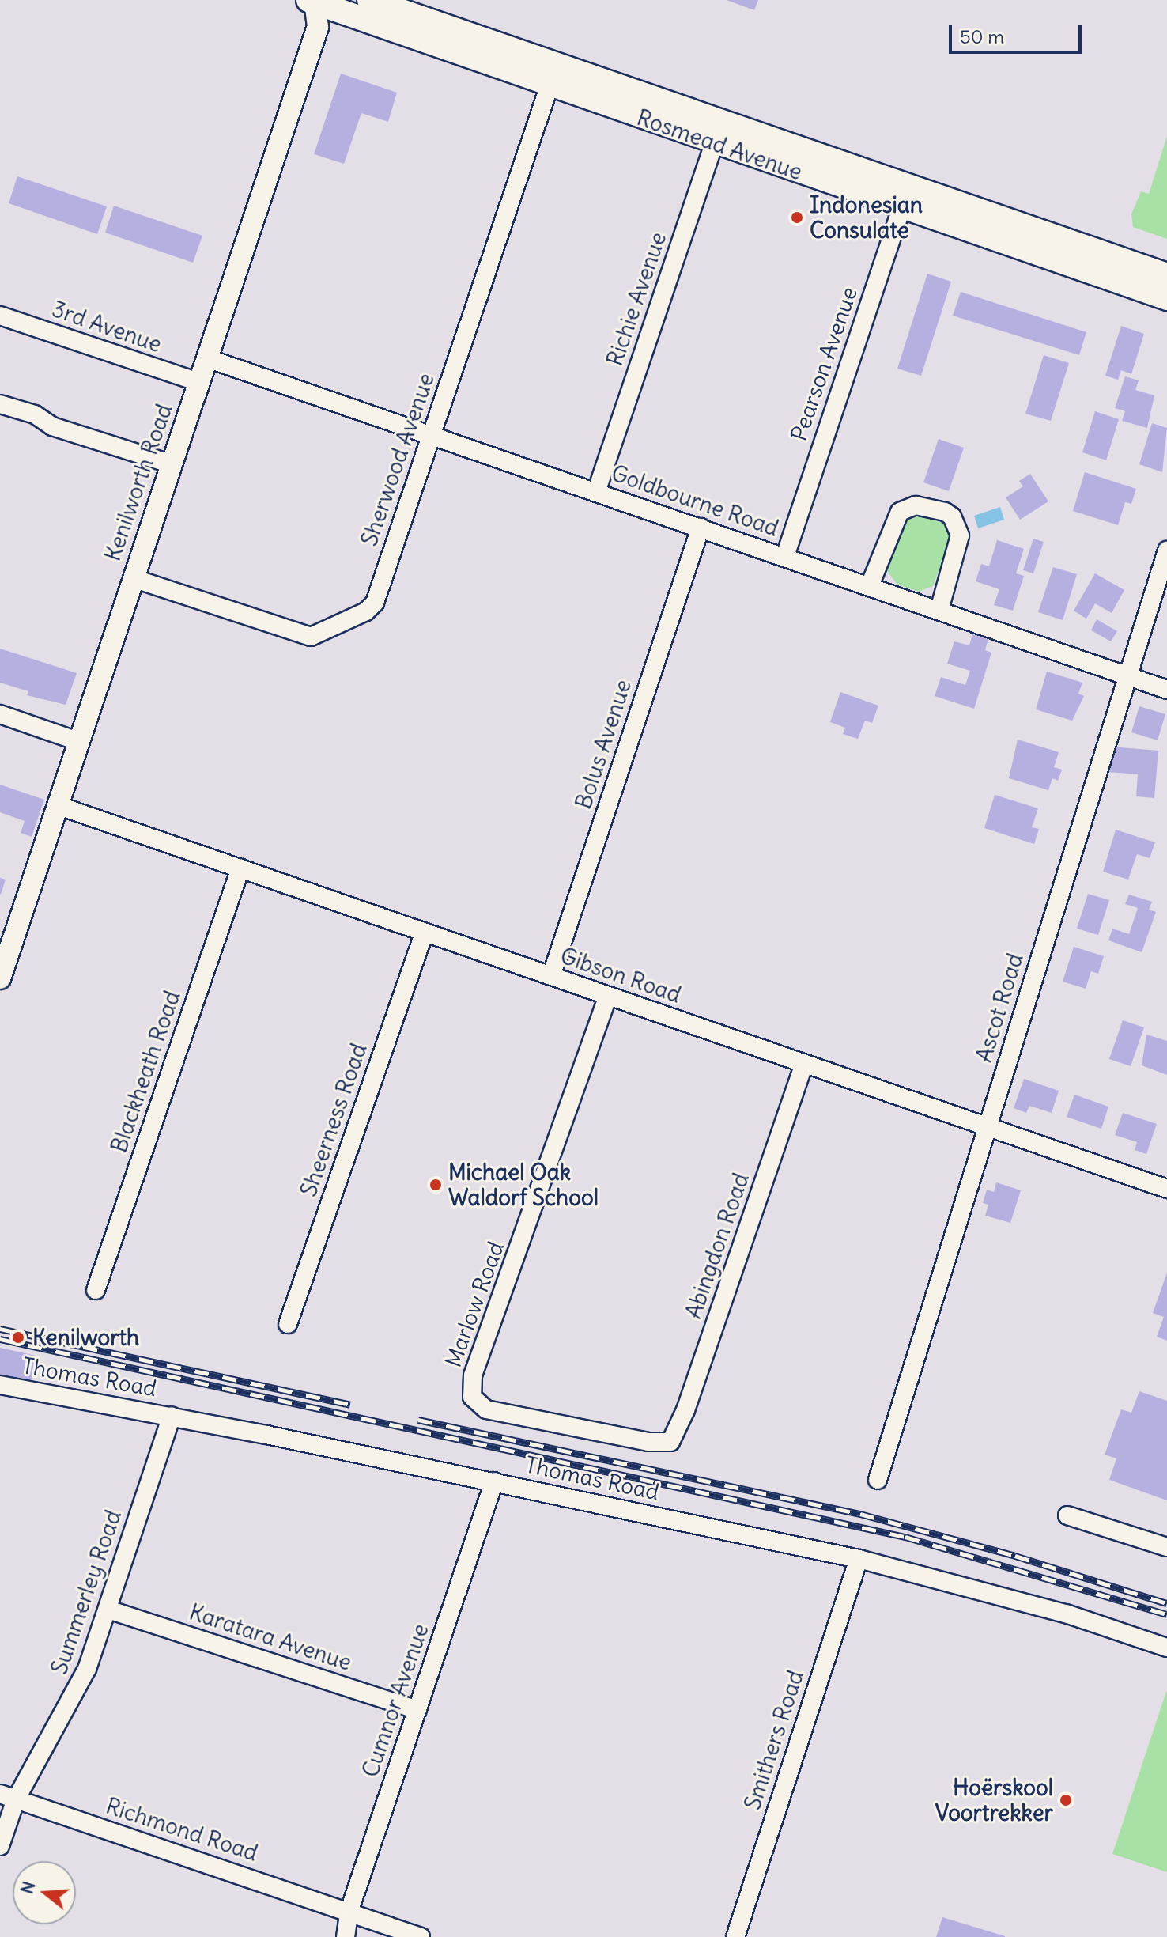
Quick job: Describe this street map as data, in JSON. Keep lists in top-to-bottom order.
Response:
{
  "streets": {
    "main road": ["Rosmead Avenue"],
    "street": [
      "Richie Avenue",
      "3rd Avenue",
      "Pearson Avenue",
      "Sherwood Avenue",
      "Kenilworth Road",
      "Goldbourne Road",
      "Bolus Avenue",
      "Gibson Road",
      "Ascot Road",
      "Blackheath Road",
      "Sheerness Road",
      "Abingdon Road",
      "Marlow Road",
      "Thomas Road",
      "Summerley Road",
      "Karatara Avenue",
      "Cumnor Avenue",
      "Smithers Road",
      "Richmond Road"
    ]
  },
  "crossings": [
    ["Rosmead Avenue", "Richie Avenue"],
    ["Rosmead Avenue", "Pearson Avenue"],
    ["Rosmead Avenue", "Sherwood Avenue"],
    ["Rosmead Avenue", "Kenilworth Road"],
    ["Richie Avenue", "Goldbourne Road"],
    ["3rd Avenue", "Kenilworth Road"],
    ["Pearson Avenue", "Goldbourne Road"],
    ["Sherwood Avenue", "Kenilworth Road"],
    ["Sherwood Avenue", "Goldbourne Road"],
    ["Kenilworth Road", "Goldbourne Road"],
    ["Kenilworth Road", "Gibson Road"],
    ["Goldbourne Road", "Bolus Avenue"],
    ["Goldbourne Road", "Ascot Road"],
    ["Bolus Avenue", "Gibson Road"],
    ["Gibson Road", "Ascot Road"],
    ["Gibson Road", "Blackheath Road"],
    ["Gibson Road", "Sheerness Road"],
    ["Gibson Road", "Abingdon Road"],
    ["Gibson Road", "Marlow Road"],
    ["Abingdon Road", "Marlow Road"],
    ["Thomas Road", "Summerley Road"],
    ["Thomas Road", "Cumnor Avenue"],
    ["Thomas Road", "Smithers Road"],
    ["Summerley Road", "Karatara Avenue"],
    ["Summerley Road", "Richmond Road"],
    ["Karatara Avenue", "Cumnor Avenue"],
    ["Cumnor Avenue", "Richmond Road"]
  ],
  "places": [
    "Indonesian Consulate",
    "Michael Oak Waldorf School",
    "Kenilworth",
    "Hoërskool Voortrekker"
  ],
  "scale_bar": "50 m",
  "north": "left"
}
